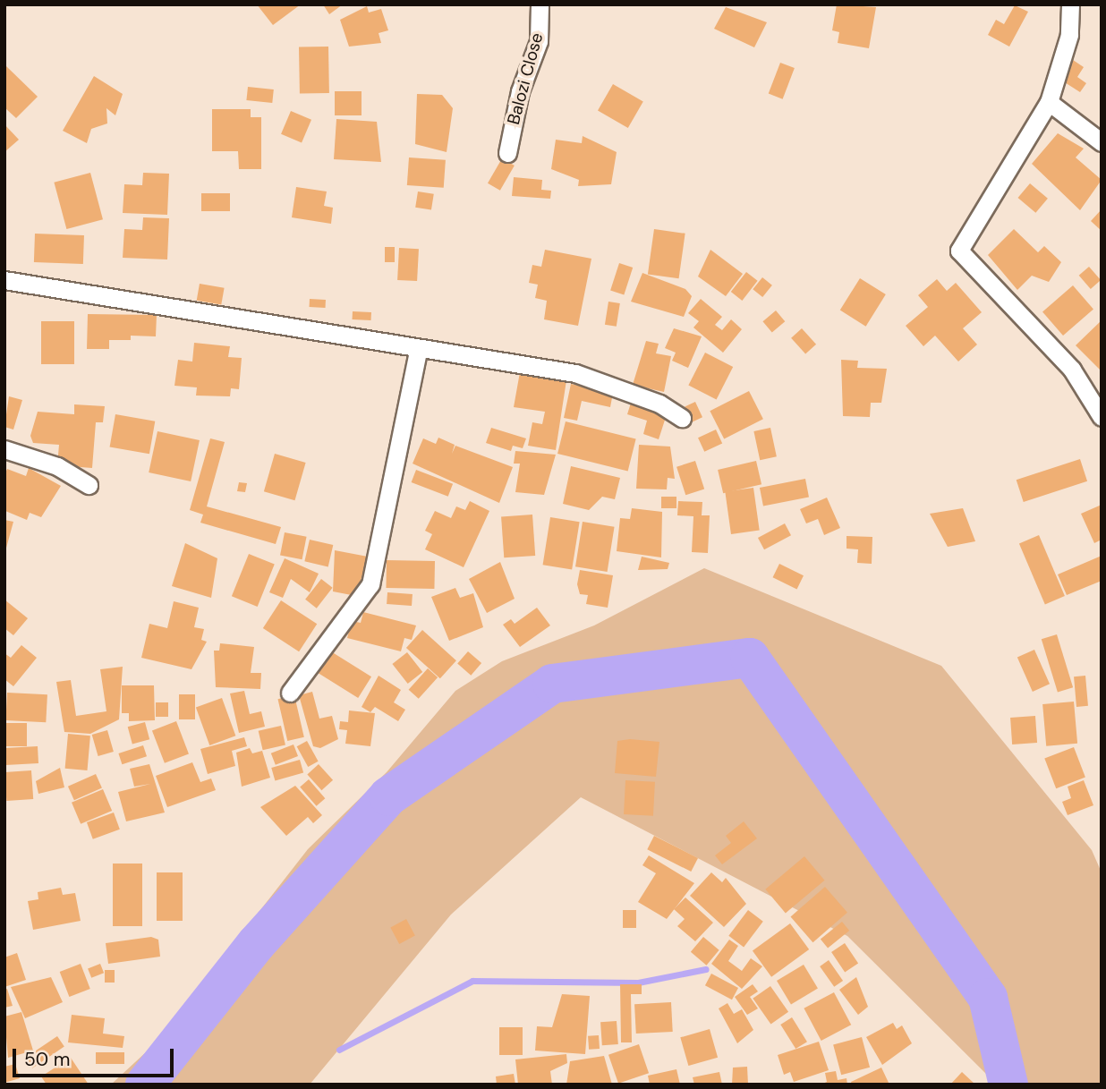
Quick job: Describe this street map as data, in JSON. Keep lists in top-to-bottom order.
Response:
{
  "streets": {
    "street": ["Balozi Close"]
  },
  "scale_bar": "50 m"
}
